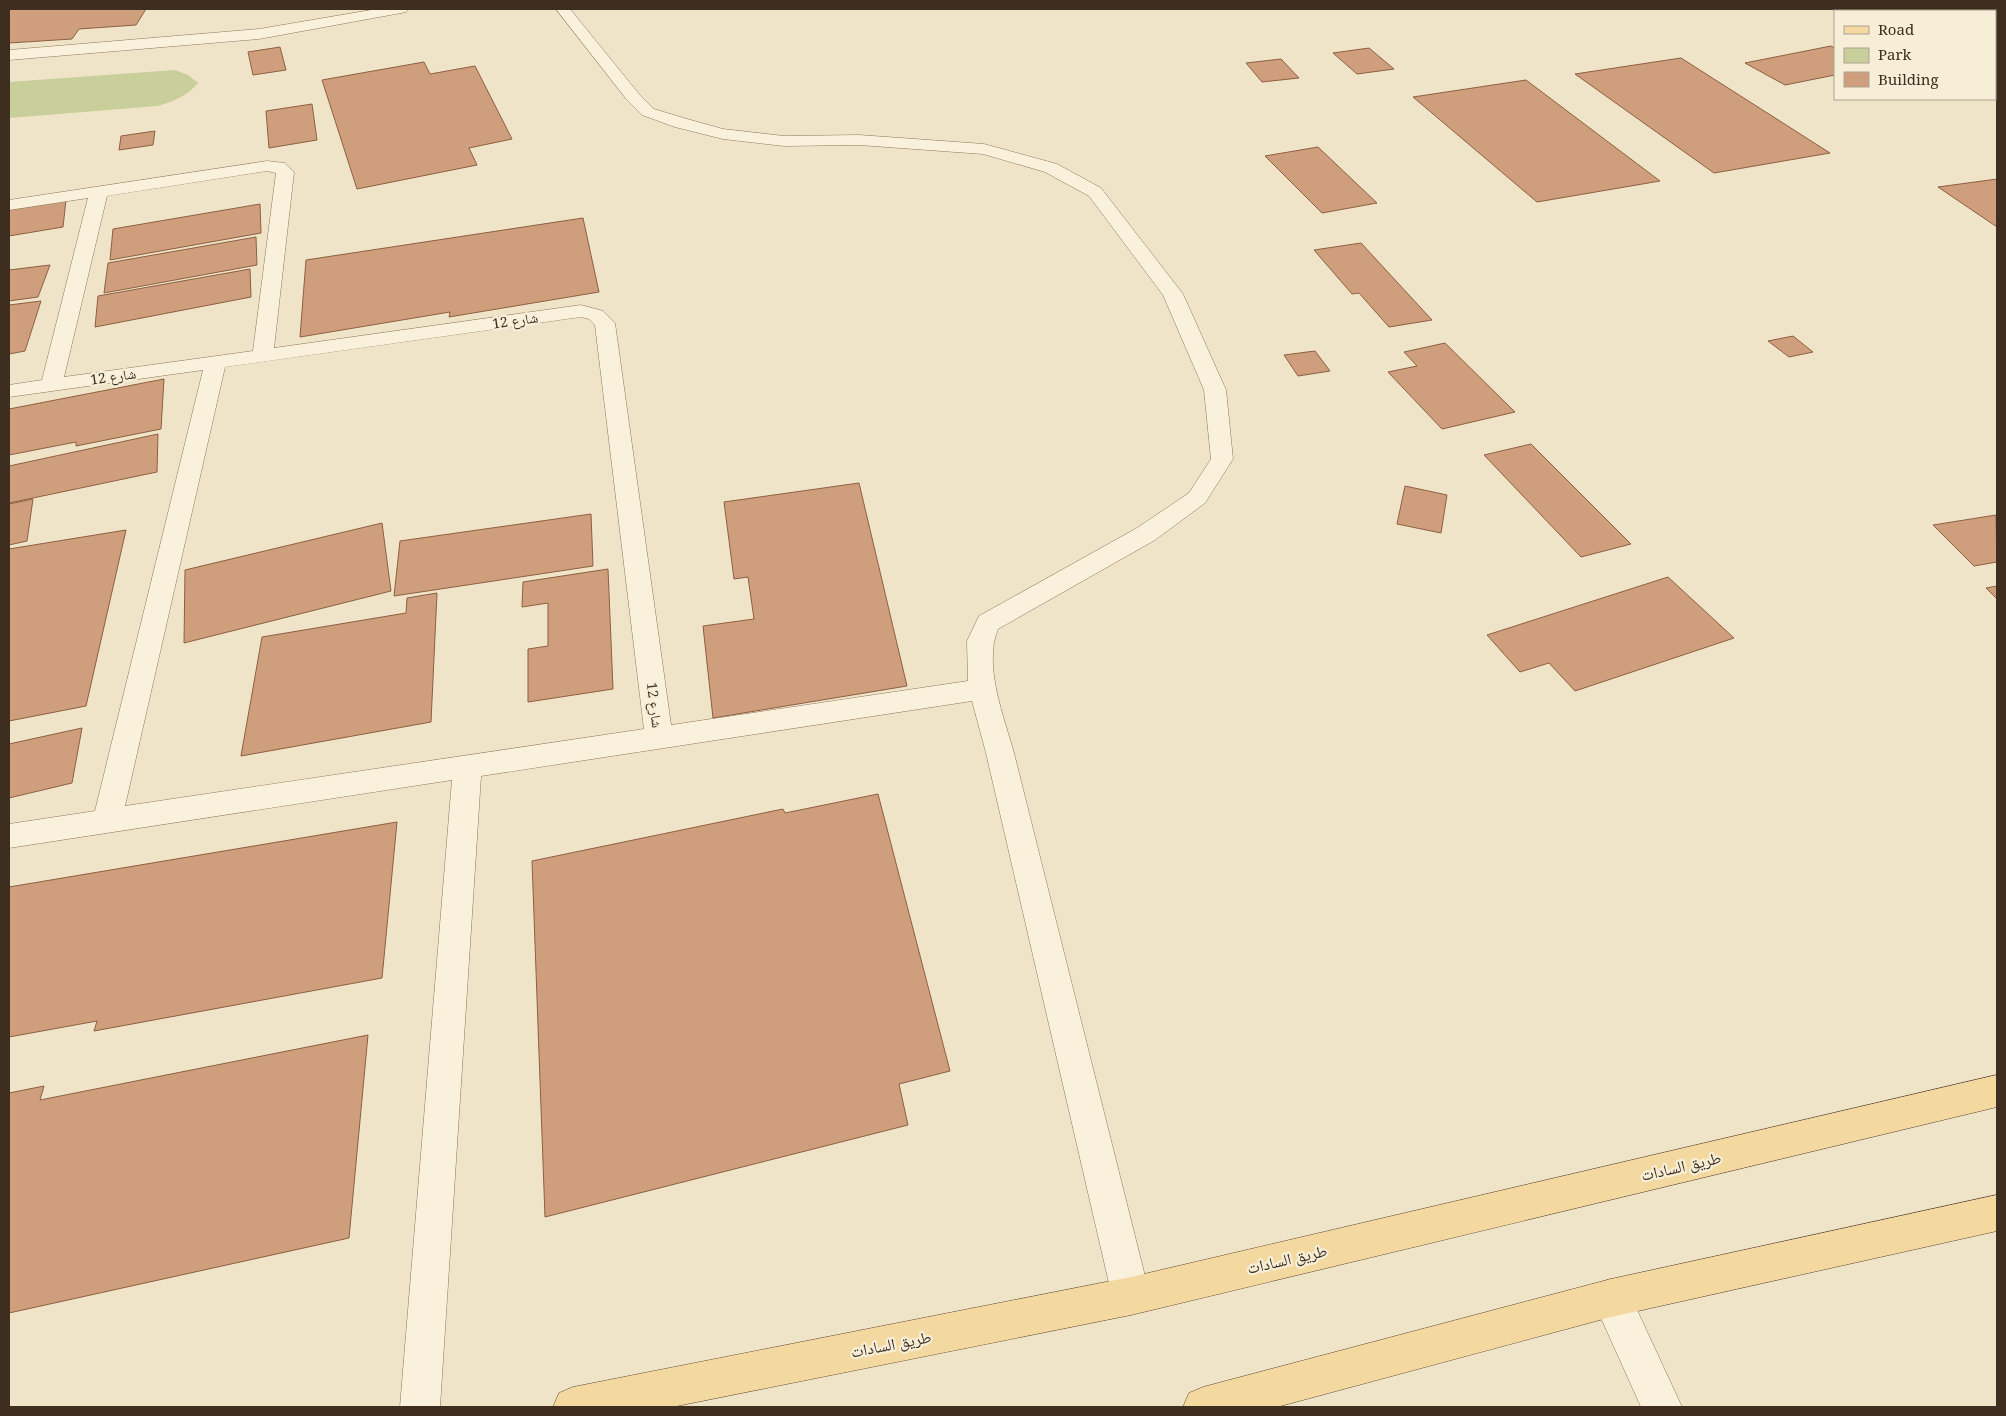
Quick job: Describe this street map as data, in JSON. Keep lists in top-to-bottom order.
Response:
{
  "streets": {
    "main road": ["طريق السادات"],
    "street": ["شارع 12"]
  },
  "legend": ["Road", "Park", "Building"]
}
